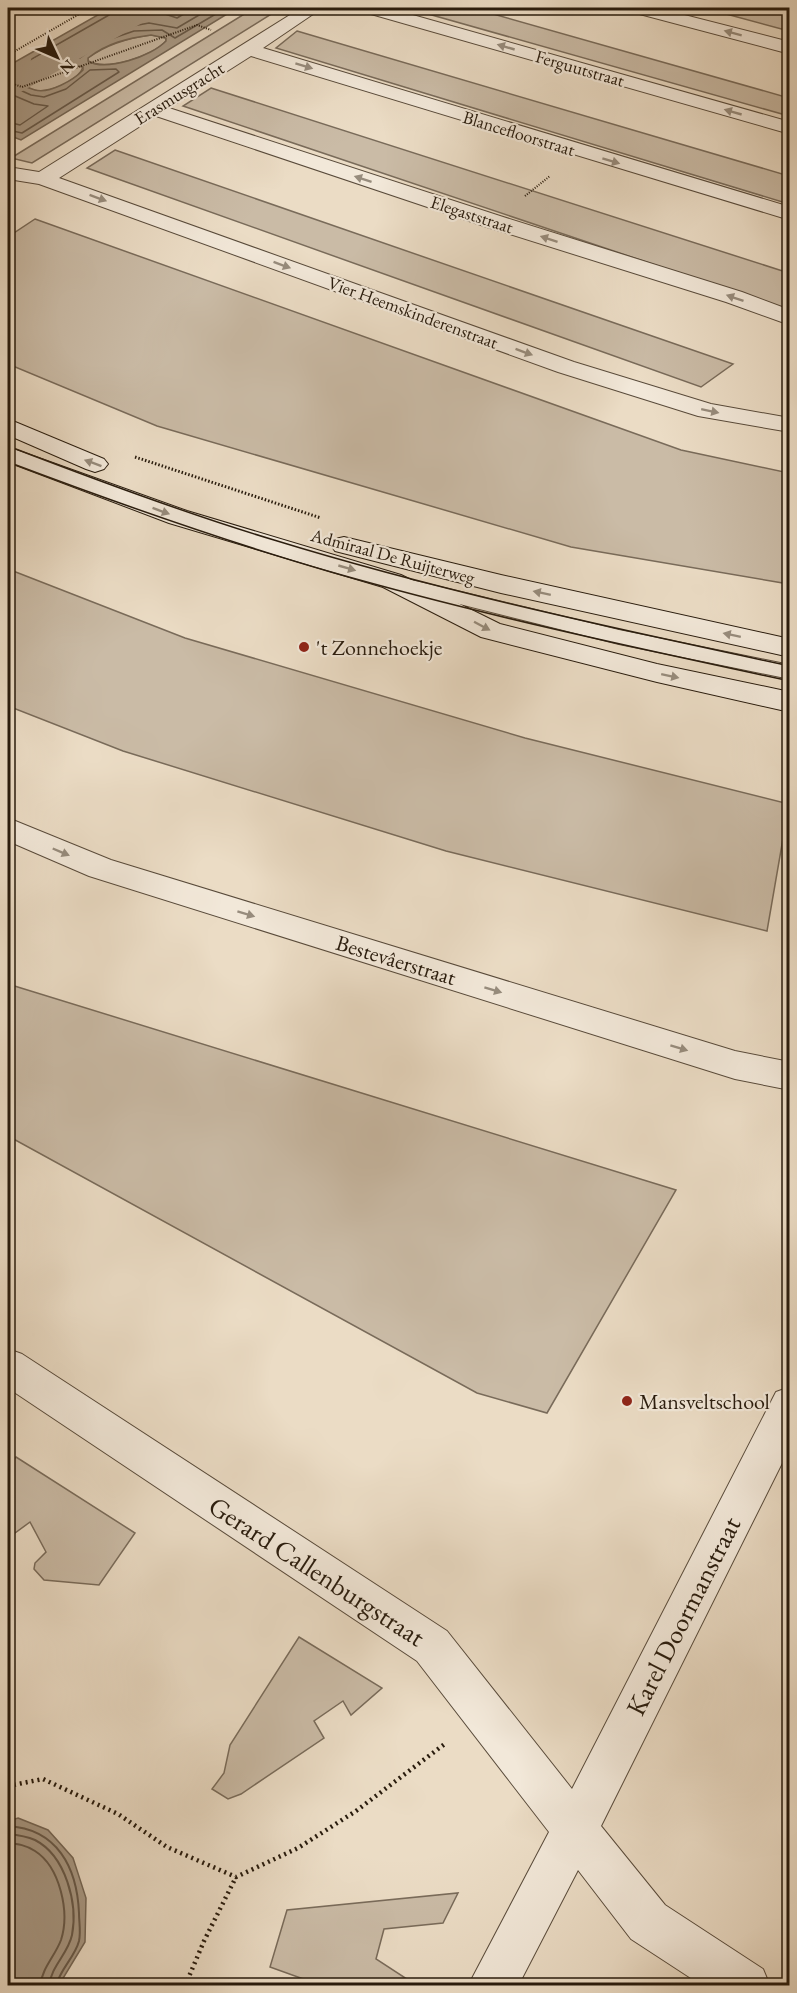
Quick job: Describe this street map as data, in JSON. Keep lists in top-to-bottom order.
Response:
{
  "streets": {
    "street": [
      "Ferguutstraat",
      "Erasmusgracht",
      "Blancefloorstraat",
      "Elegaststraat",
      "Vier Heemskinderenstraat",
      "Admiraal De Ruijterweg",
      "Bestevâerstraat",
      "Gerard Callenburgstraat",
      "Karel Doormanstraat"
    ]
  },
  "crossings": [
    ["Erasmusgracht", "Blancefloorstraat"],
    ["Erasmusgracht", "Elegaststraat"],
    ["Erasmusgracht", "Vier Heemskinderenstraat"],
    ["Gerard Callenburgstraat", "Karel Doormanstraat"]
  ],
  "one_way": [
    "Blancefloorstraat",
    "Elegaststraat",
    "Vier Heemskinderenstraat",
    "Bestevâerstraat"
  ],
  "places": ["'t Zonnehoekje", "Mansveltschool"],
  "north": "bottom right"
}
